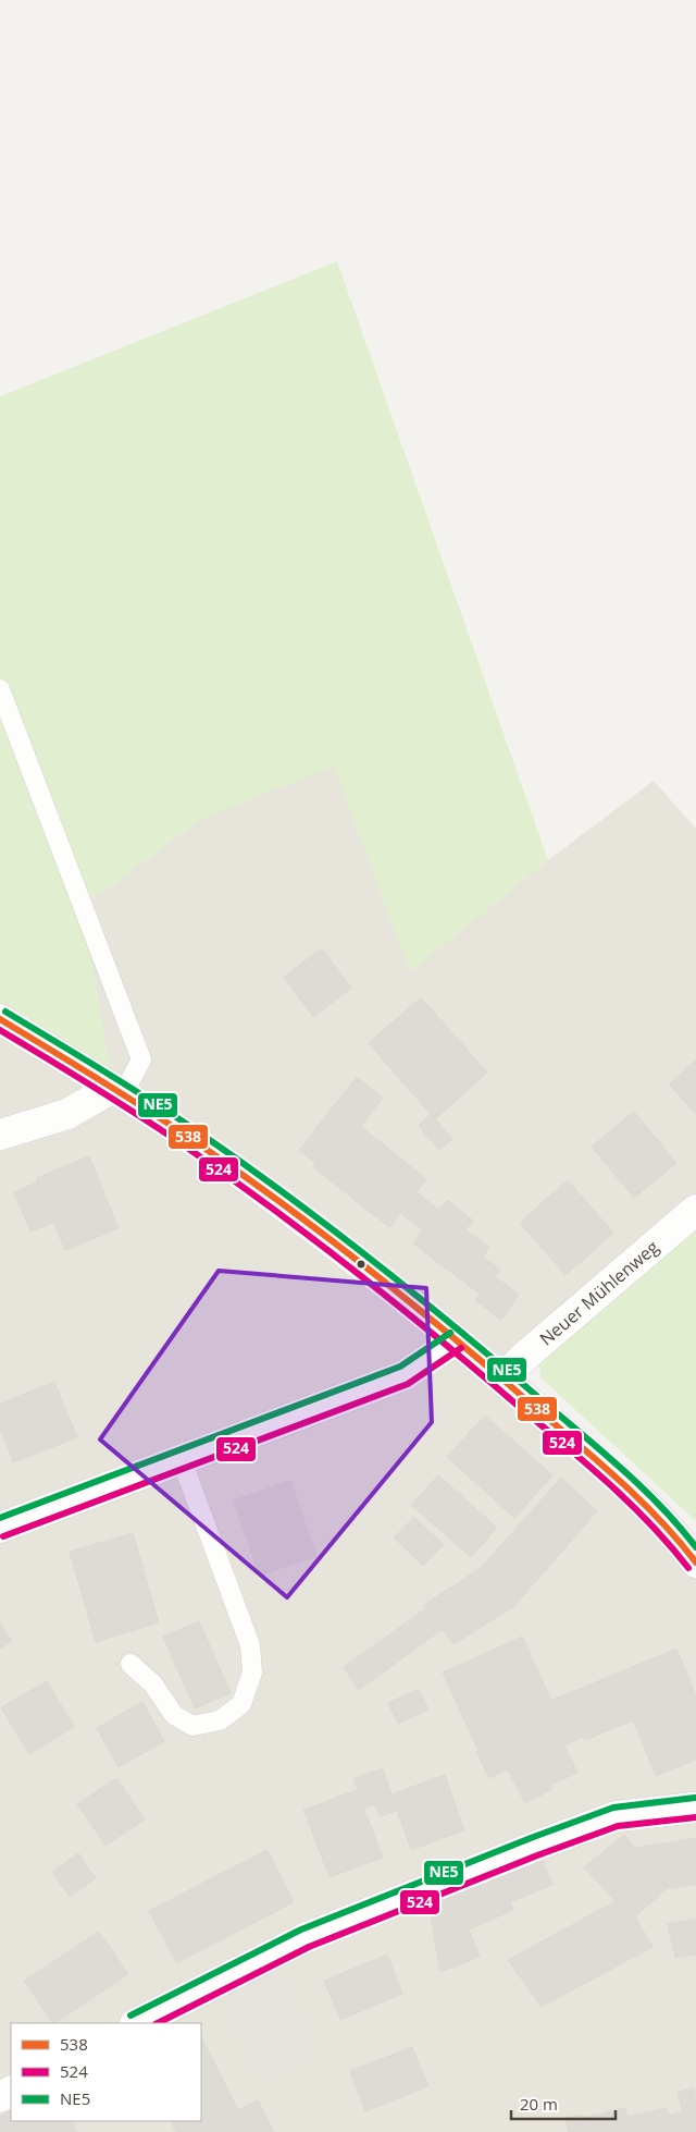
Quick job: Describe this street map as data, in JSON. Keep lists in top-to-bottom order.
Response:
{
  "streets": {
    "street": ["Neuer Mühlenweg"]
  },
  "lines": ["transit line NE5", "transit line 538", "transit line 524"],
  "legend": ["538", "524", "NE5"],
  "scale_bar": "20 m"
}
